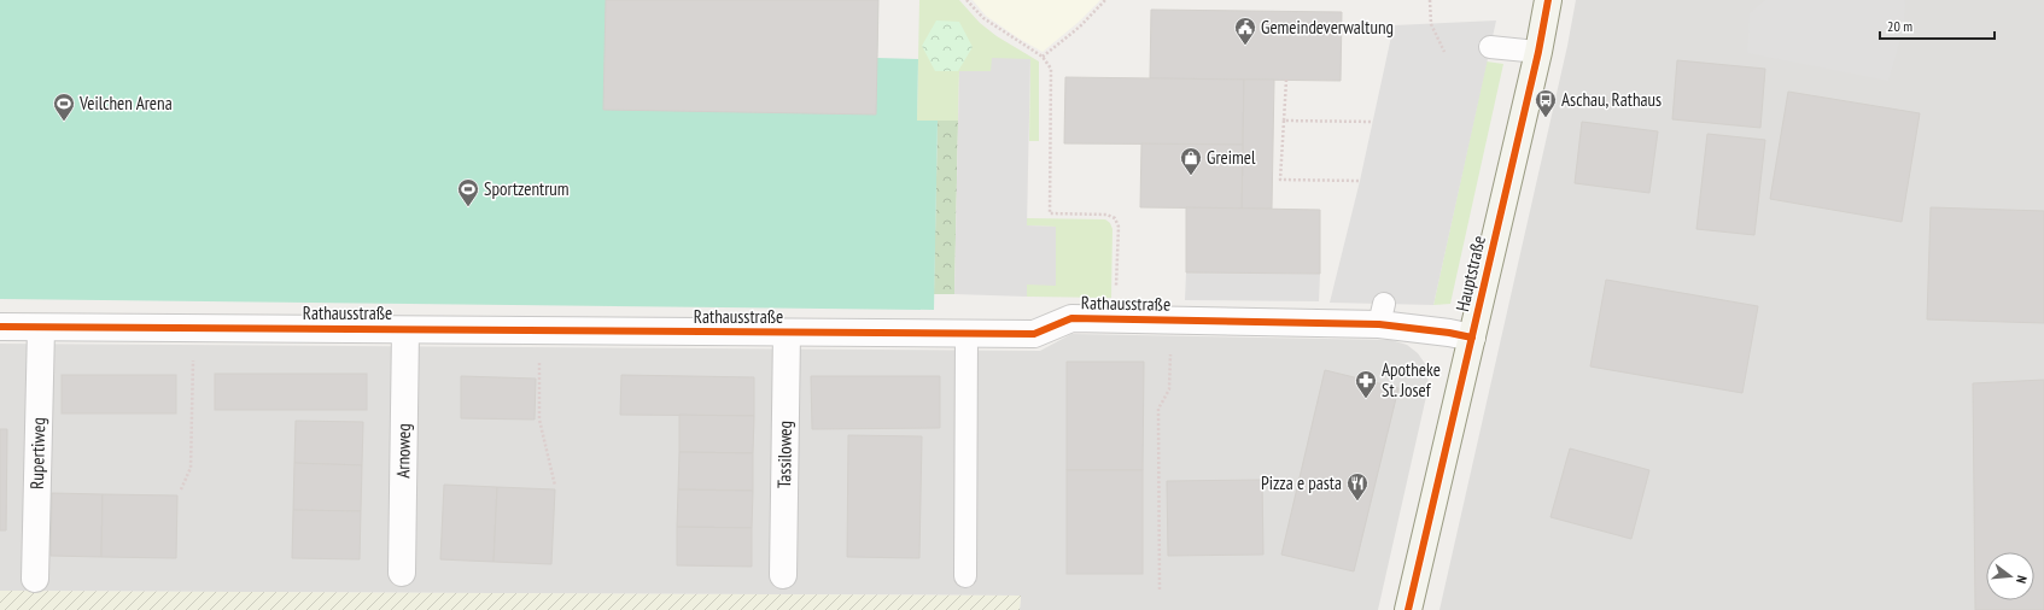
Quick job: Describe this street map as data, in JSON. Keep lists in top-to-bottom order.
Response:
{
  "streets": {
    "main road": ["Hauptstraße"],
    "street": [
      "Rathausstraße",
      "Arnoweg",
      "Rupertiweg",
      "Tassiloweg"
    ]
  },
  "crossings": [
    ["Hauptstraße", "Rathausstraße"],
    ["Rathausstraße", "Arnoweg"],
    ["Rathausstraße", "Rupertiweg"],
    ["Rathausstraße", "Tassiloweg"]
  ],
  "places": {
    "public building": ["Gemeindeverwaltung"],
    "bus stop": ["Aschau, Rathaus"],
    "sports": ["Veilchen Arena", "Sportzentrum"],
    "shop": ["Greimel"],
    "pharmacy": ["Apotheke St. Josef"],
    "restaurant": ["Pizza e pasta"]
  },
  "scale_bar": "20 m",
  "north": "right"
}
